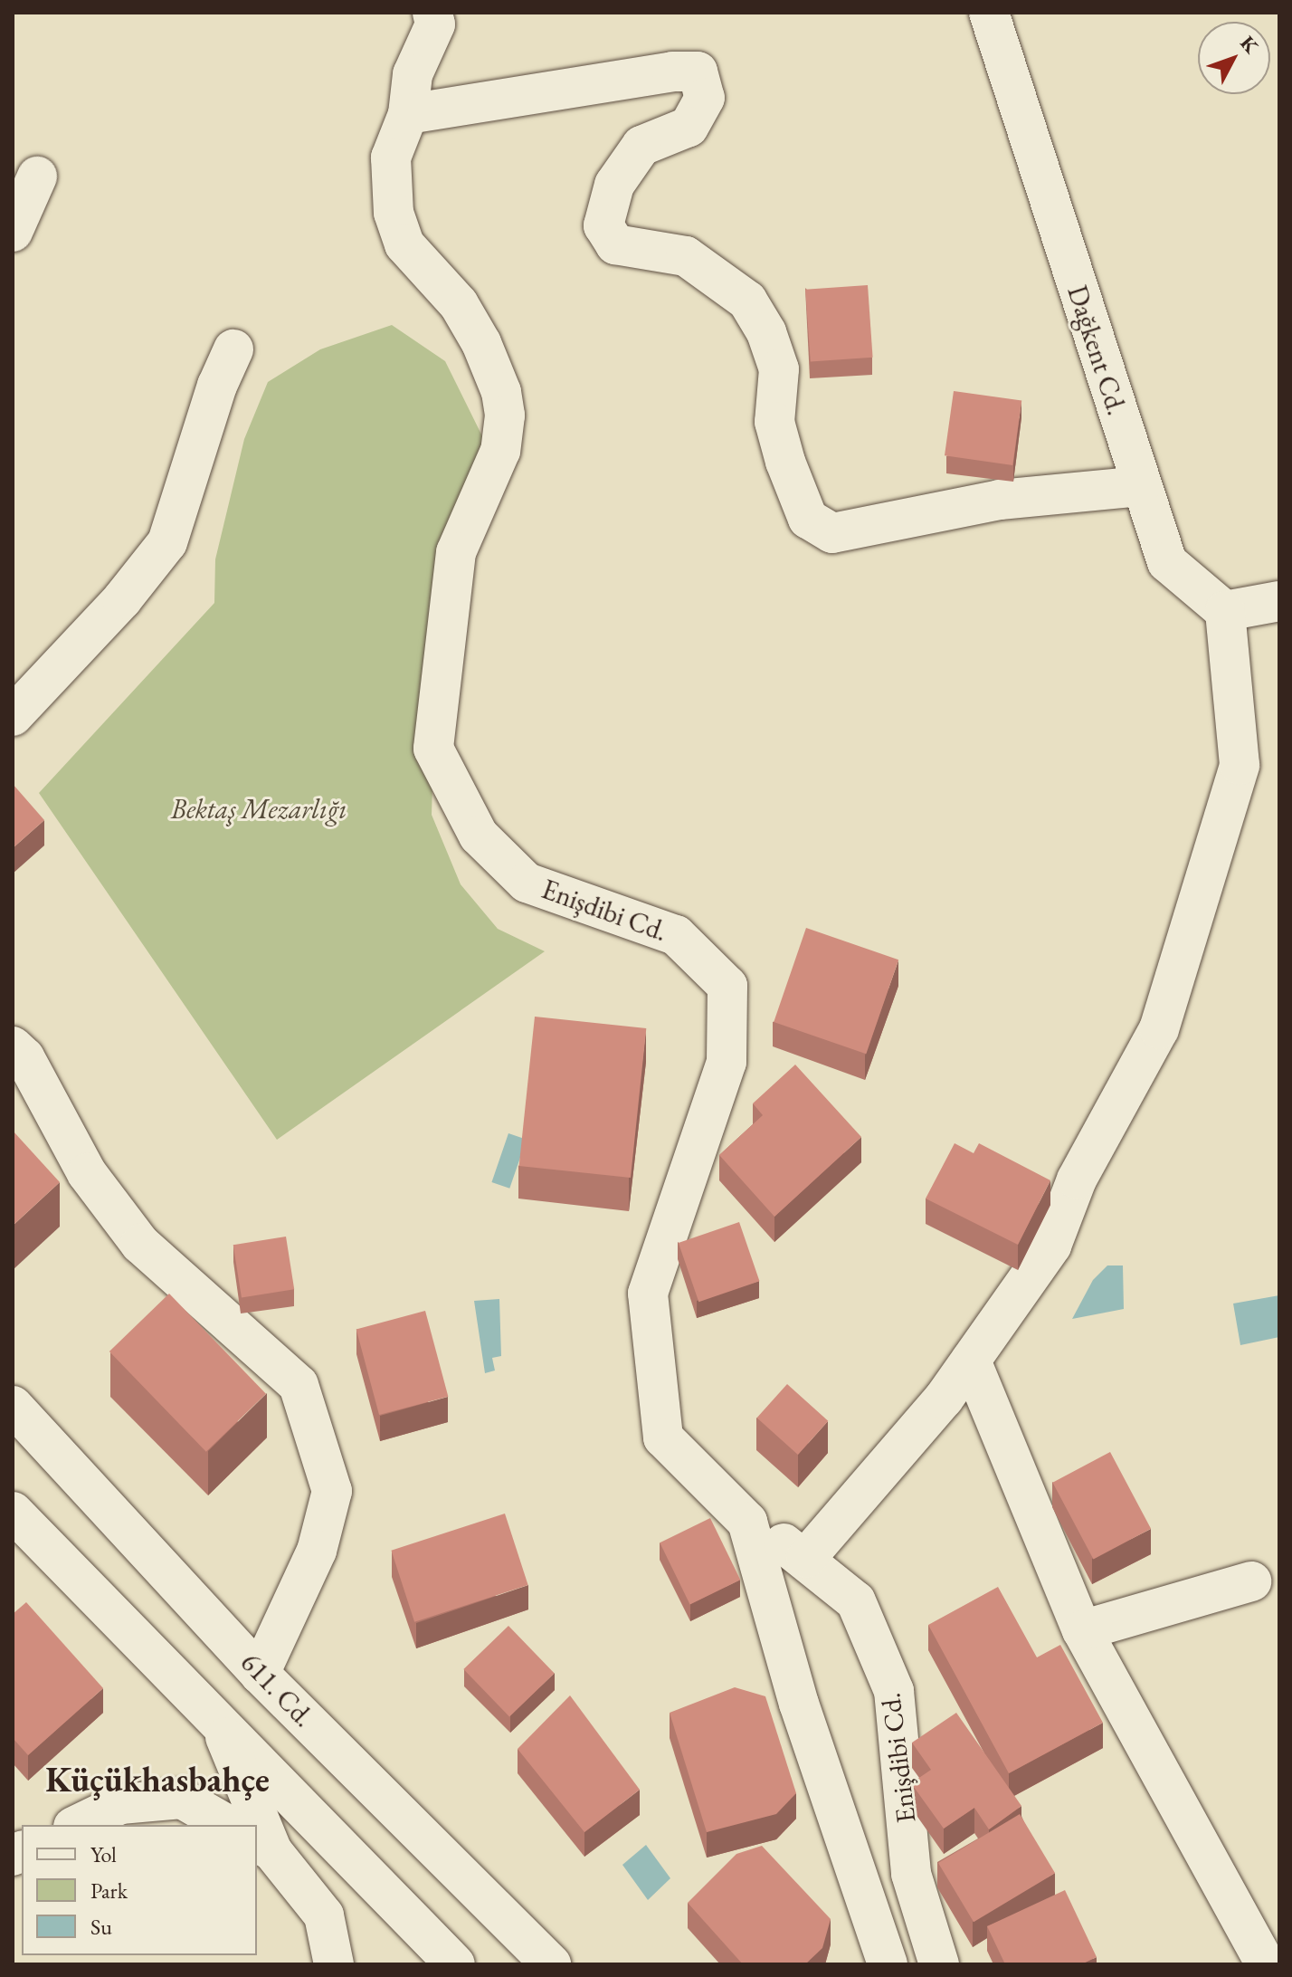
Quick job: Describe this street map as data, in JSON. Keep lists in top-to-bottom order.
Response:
{
  "streets": {
    "street": ["Dağkent Cd.", "Enişdibi Cd.", "611. Cd."]
  },
  "districts": ["Küçükhasbahçe"],
  "parks": ["Bektaş Mezarlığı"],
  "legend": ["Yol", "Park", "Su"],
  "north": "top right"
}
